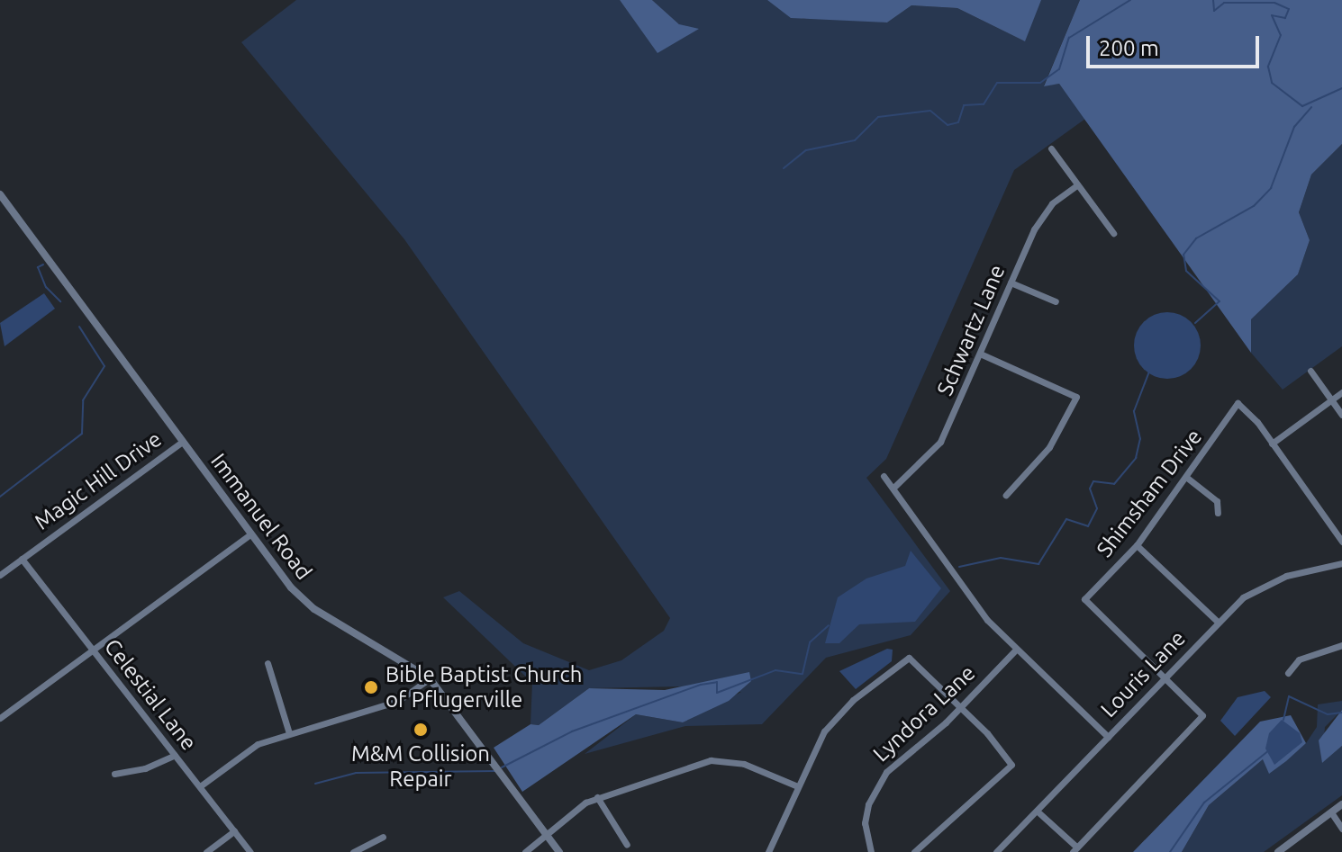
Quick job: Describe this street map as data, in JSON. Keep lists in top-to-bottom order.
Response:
{
  "streets": {
    "street": [
      "Schwartz Lane",
      "Magic Hill Drive",
      "Shimsham Drive",
      "Immanuel Road",
      "Louris Lane",
      "Celestial Lane",
      "Lyndora Lane"
    ]
  },
  "crossings": [
    ["Magic Hill Drive", "Immanuel Road"],
    ["Magic Hill Drive", "Celestial Lane"],
    ["Shimsham Drive", "Louris Lane"]
  ],
  "places": ["Bible Baptist Church of Pflugerville", "M&M Collision Repair"],
  "scale_bar": "200 m"
}
